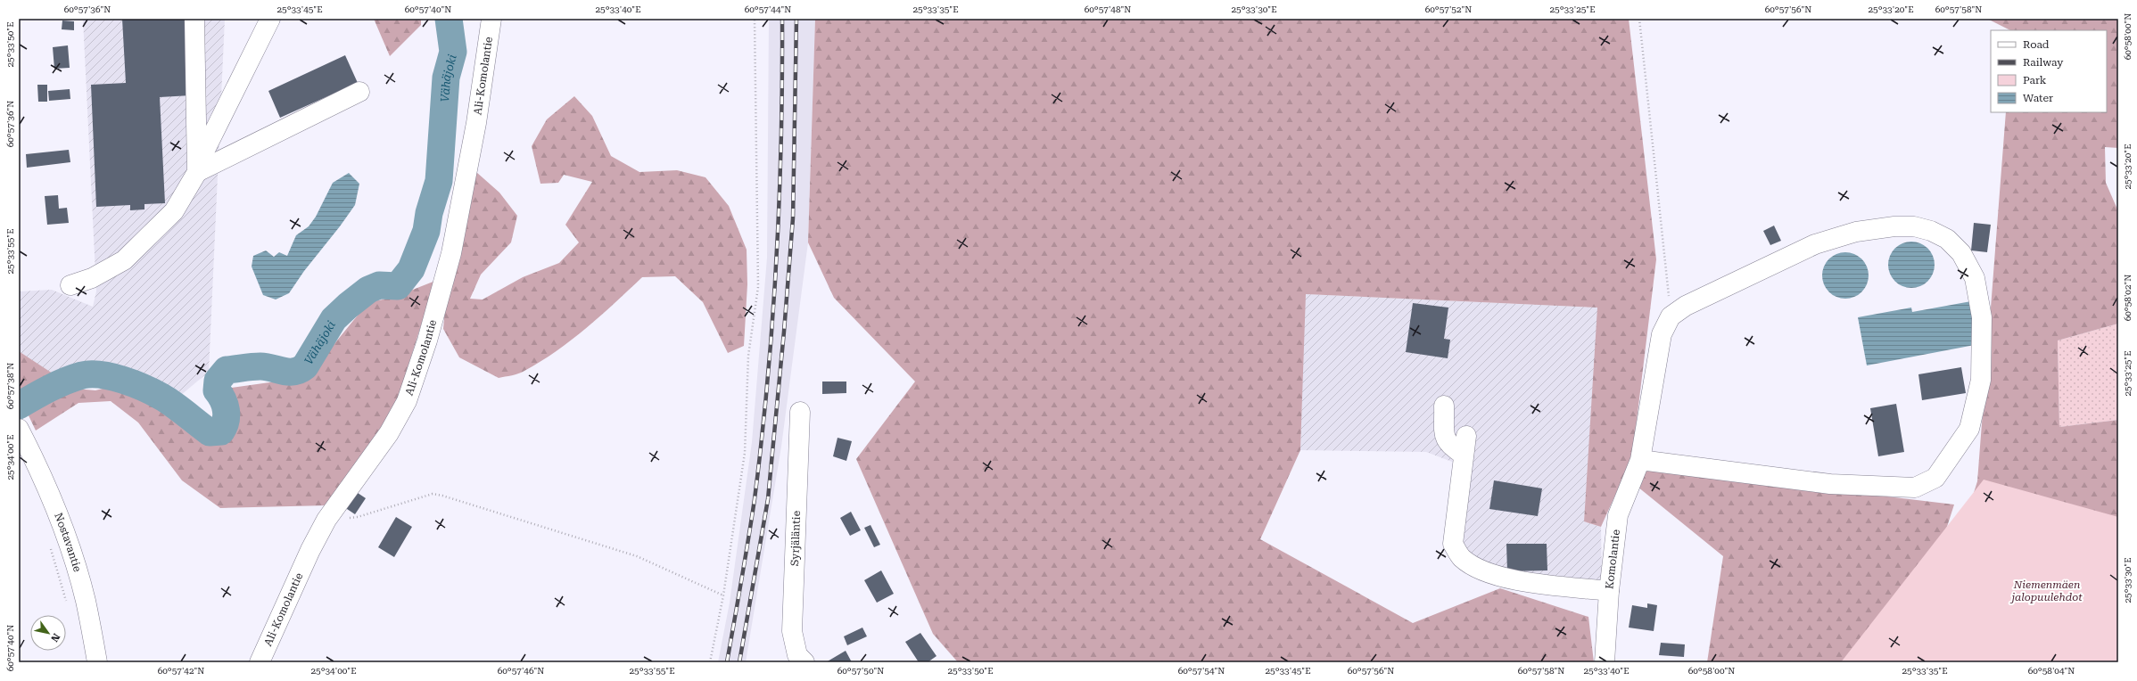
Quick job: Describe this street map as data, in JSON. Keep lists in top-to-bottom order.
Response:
{
  "streets": {
    "street": [
      "Ali-Komolantie",
      "Syrjäläntie",
      "Nostavantie",
      "Komolantie"
    ]
  },
  "water": ["Vähäjoki"],
  "parks": ["Niemenmäen jalopuulehdot"],
  "legend": [
    "Road",
    "Railway",
    "Park",
    "Water"
  ],
  "north": "bottom right",
  "coordinates": [
    "60°57'36\"N",
    "25°33'45\"E",
    "60°57'40\"N",
    "25°33'40\"E",
    "60°57'44\"N",
    "25°33'35\"E",
    "60°57'48\"N",
    "25°33'30\"E",
    "60°57'52\"N",
    "25°33'25\"E",
    "60°57'56\"N",
    "25°33'20\"E",
    "60°57'58\"N",
    "60°58'00\"N",
    "25°33'50\"E",
    "25°33'55\"E",
    "60°58'02\"N",
    "60°57'38\"N",
    "25°34'00\"E",
    "60°57'42\"N",
    "60°57'46\"N",
    "60°57'50\"N",
    "60°57'54\"N",
    "60°58'04\"N"
  ]
}
